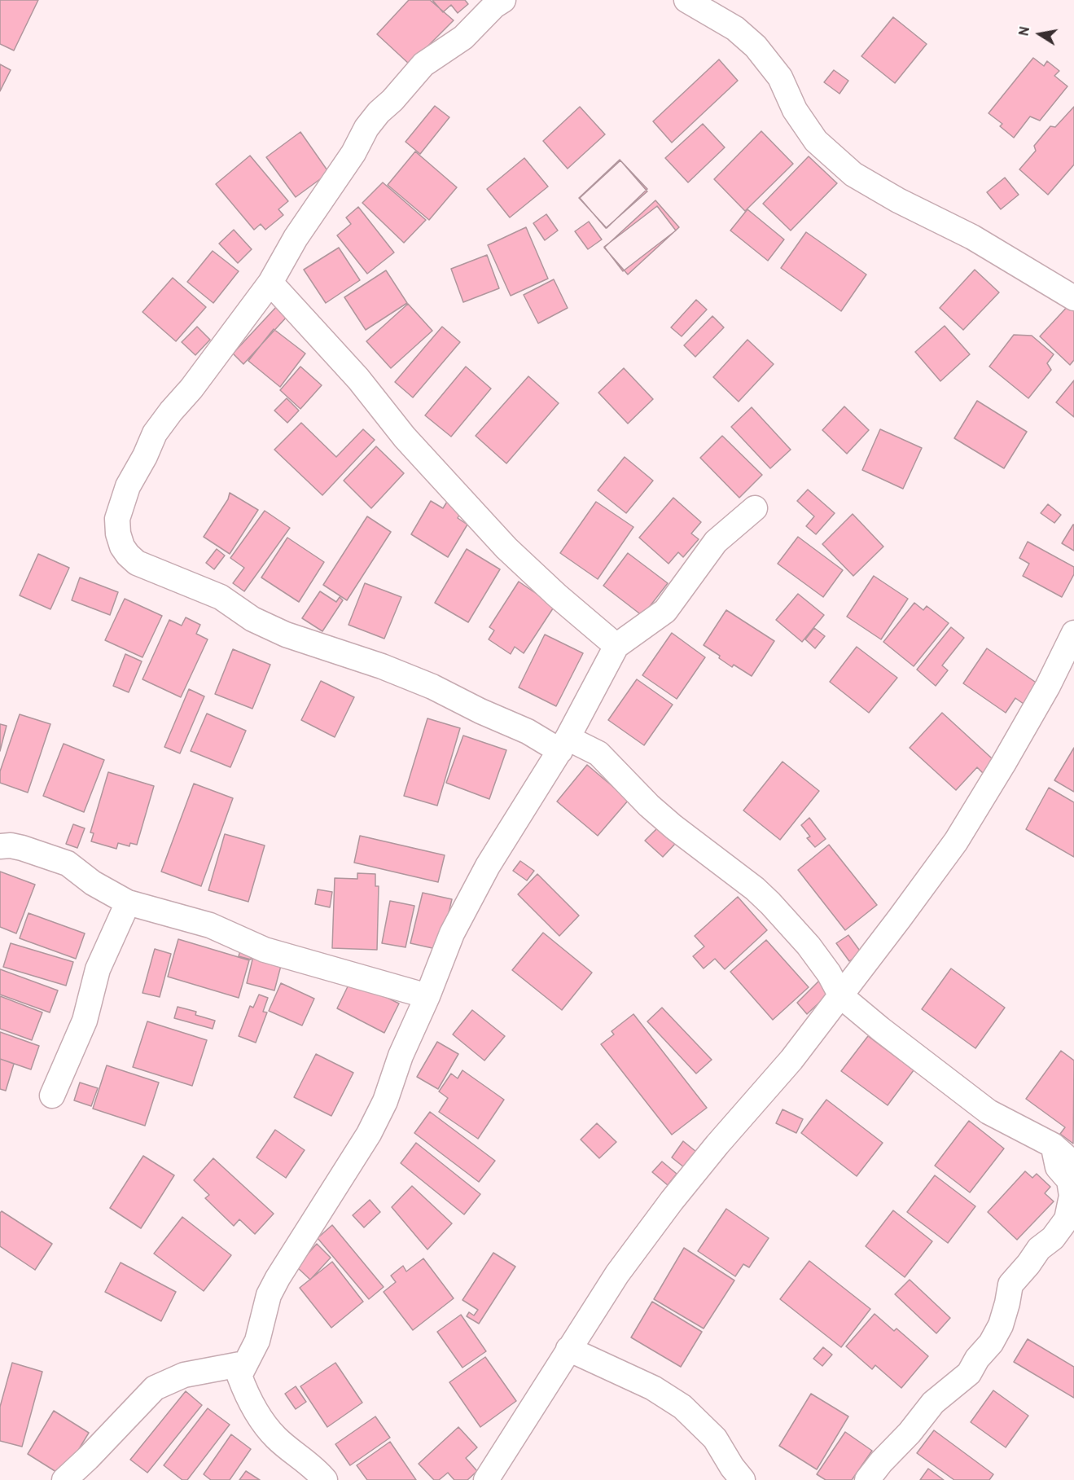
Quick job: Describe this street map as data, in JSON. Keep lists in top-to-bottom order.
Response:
{
  "north": "left"
}
